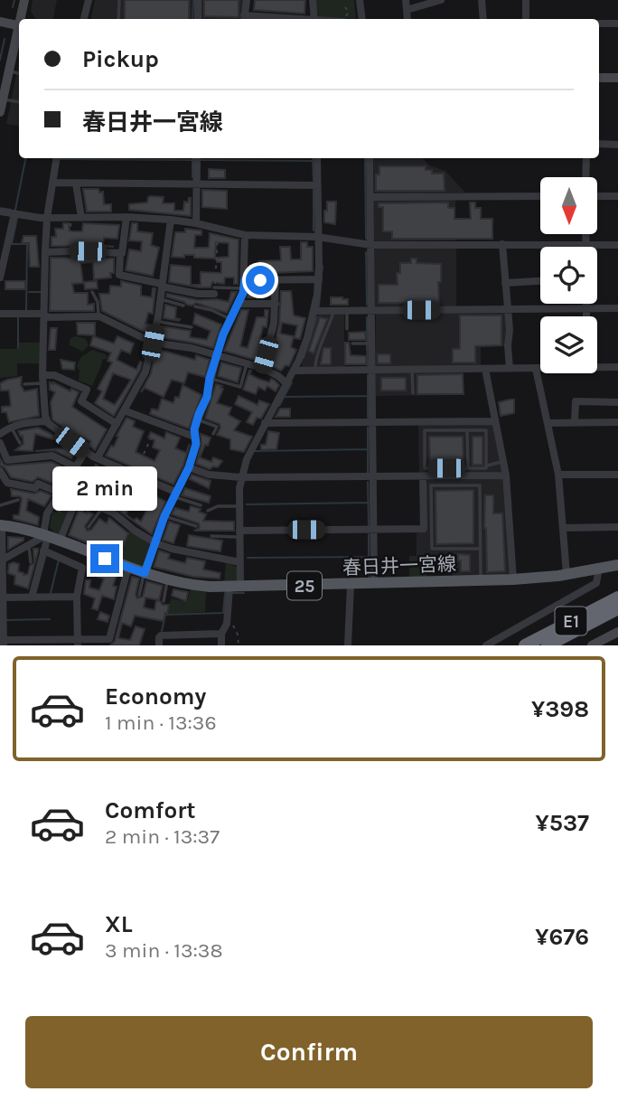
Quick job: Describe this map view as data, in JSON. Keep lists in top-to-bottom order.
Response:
{
  "streets": {
    "highway": ["E1"],
    "main road": ["春日井一宮線", "25"]
  },
  "north": "bottom",
  "page": {
    "banner": ["Pickup", "春日井一宮線"],
    "bubble": "2 min",
    "list": [
      {
        "name": "Economy",
        "note": "1 min · 13:36",
        "value": "¥398"
      },
      {
        "name": "Comfort",
        "note": "2 min · 13:37",
        "value": "¥537"
      },
      {
        "name": "XL",
        "note": "3 min · 13:38",
        "value": "¥676"
      }
    ],
    "buttons": "Confirm"
  }
}
